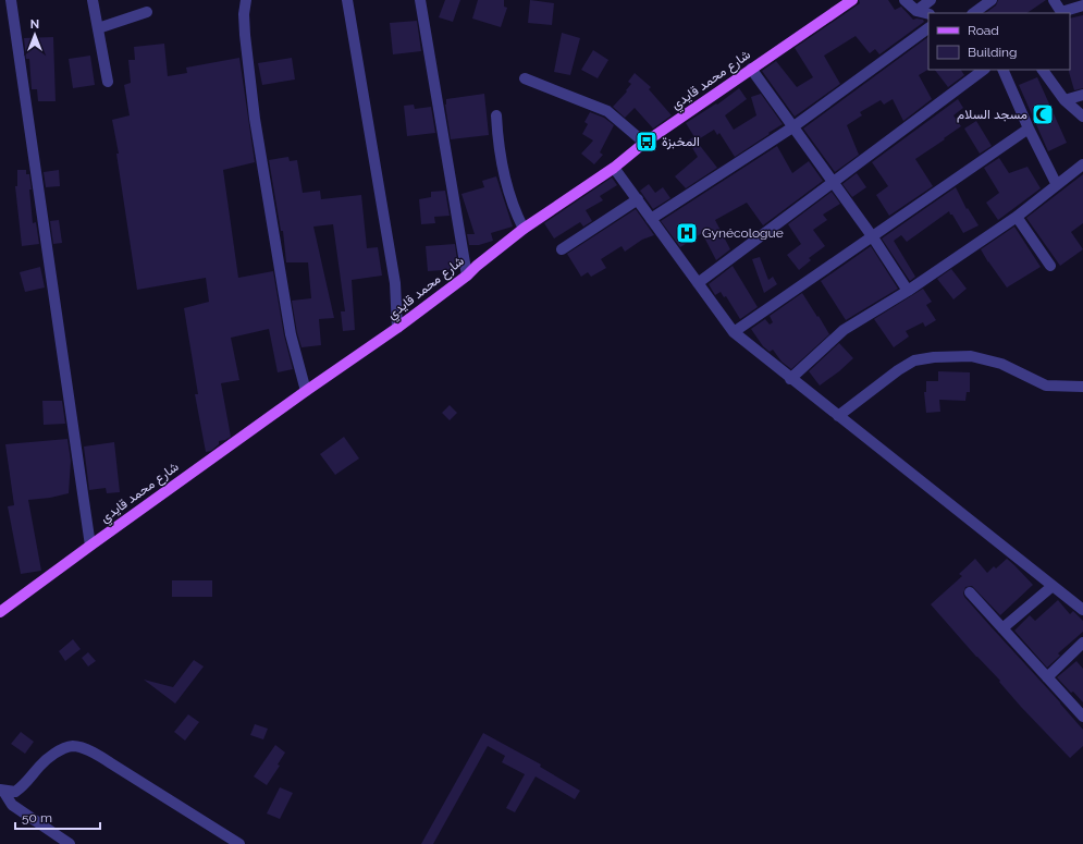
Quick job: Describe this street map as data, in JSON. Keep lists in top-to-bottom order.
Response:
{
  "streets": {
    "main road": ["شارع محمد قايدي"]
  },
  "places": {
    "mosque": ["مسجد السلام"],
    "bus stop": ["المخبزة"],
    "hospital": ["Gynécologue"]
  },
  "legend": ["Road", "Building"],
  "scale_bar": "50 m",
  "north": "top"
}
